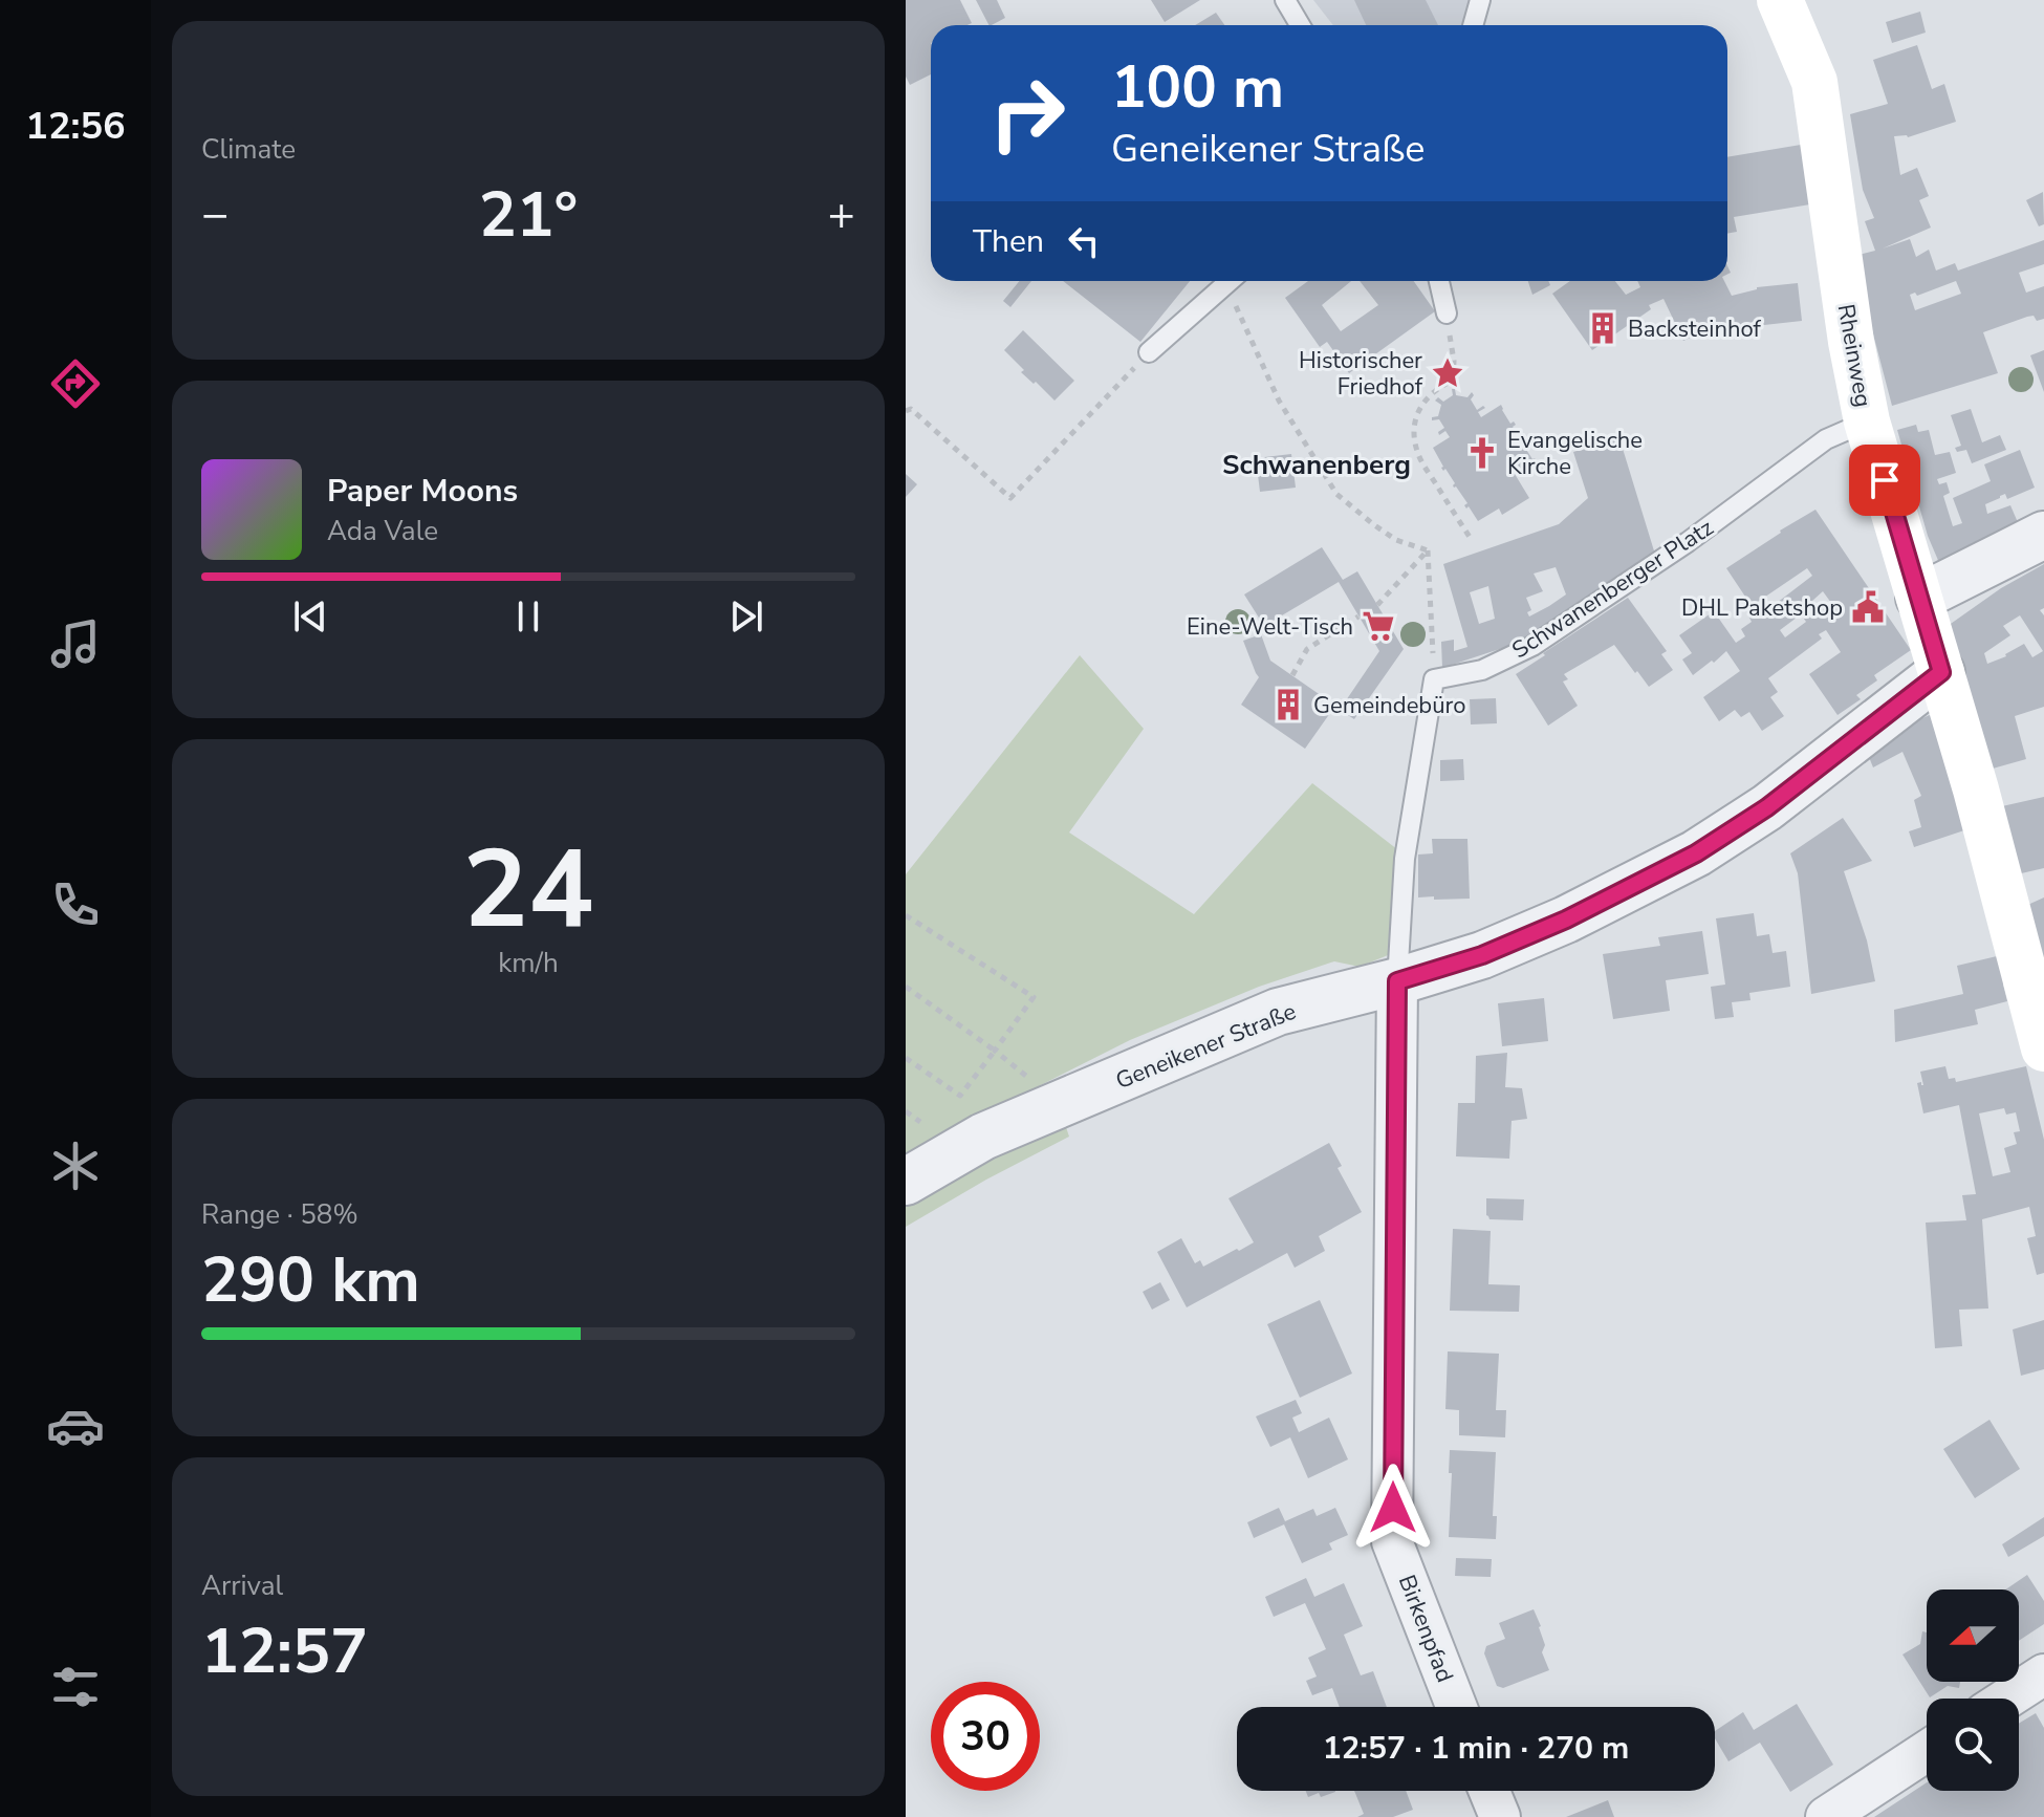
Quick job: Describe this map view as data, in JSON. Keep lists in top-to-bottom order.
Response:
{
  "streets": {
    "main road": ["Rheinweg"],
    "street": ["Geneikener Straße", "Birkenpfad"],
    "lane": ["Schwanenberger Platz"]
  },
  "crossings": [
    ["Rheinweg", "Schwanenberger Platz"],
    ["Rheinweg", "Geneikener Straße"],
    ["Geneikener Straße", "Birkenpfad"]
  ],
  "districts": ["Schwanenberg"],
  "places": {
    "building": ["Backsteinhof", "Gemeindebüro"],
    "place": ["Historischer Friedhof"],
    "church": ["Evangelische Kirche"],
    "public building": ["DHL Paketshop"],
    "supermarket": ["Eine-Welt-Tisch"]
  },
  "north": "left",
  "page": {
    "tabs": "12:56",
    "tile": [
      "Climate",
      ["24", "km/h"],
      ["Range · 58%", "290 km"],
      ["Arrival", "12:57"]
    ],
    "turn": ["100 m", "Geneikener Straße"],
    "heat": ["−", "21°", "+"],
    "then": "Then",
    "song": ["Paper Moons", "Ada Vale"],
    "limit": "30",
    "trip": "12:57 · 1 min · 270 m"
  }
}
